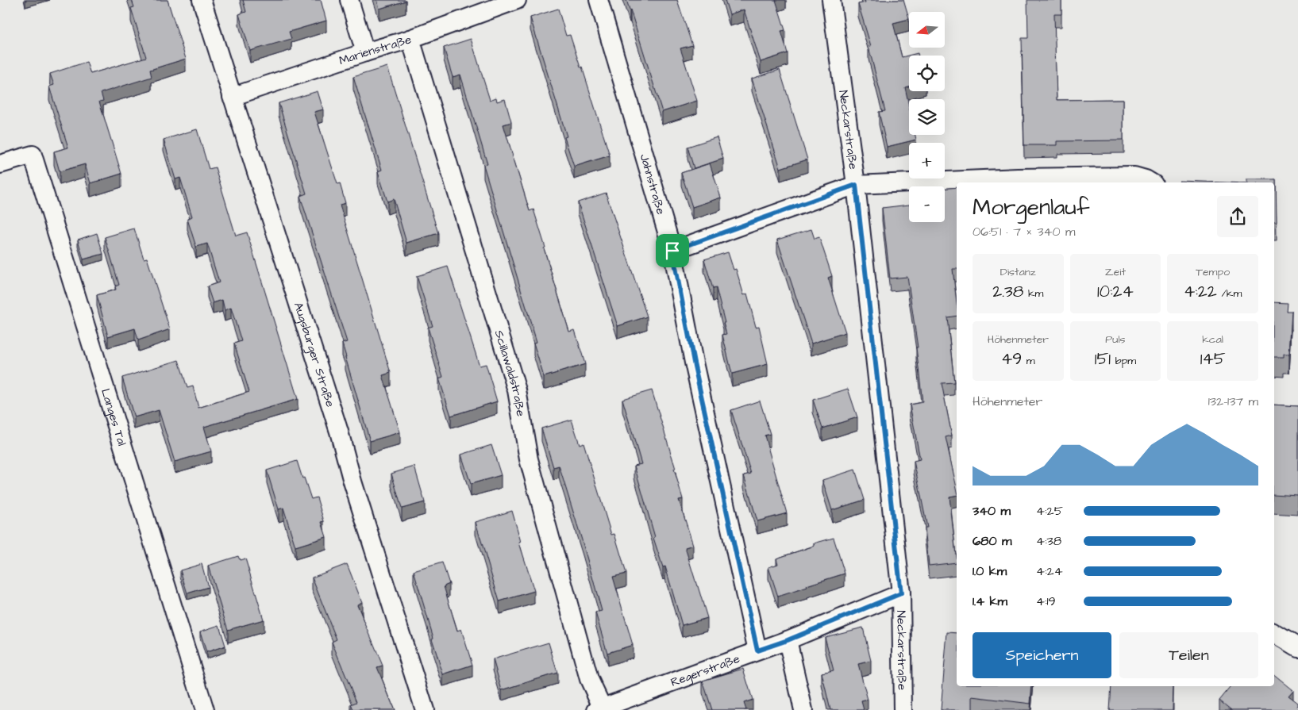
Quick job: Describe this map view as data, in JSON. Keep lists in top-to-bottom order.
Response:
{
  "streets": {
    "street": [
      "Marienstraße",
      "Neckarstraße",
      "Jahnstraße",
      "Augsburger Straße",
      "Scillawaldstraße",
      "Langes Tal",
      "Regerstraße"
    ]
  },
  "crossings": [
    ["Marienstraße", "Augsburger Straße"],
    ["Marienstraße", "Scillawaldstraße"],
    ["Neckarstraße", "Regerstraße"],
    ["Jahnstraße", "Regerstraße"],
    ["Scillawaldstraße", "Regerstraße"]
  ],
  "north": "left",
  "page": {
    "map_buttons": ["+", "−"],
    "heading": ["Morgenlauf", "06:51 · 7 × 340 m"],
    "stats": [
      ["Distanz", "2.38 km"],
      ["Zeit", "10:24"],
      ["Tempo", "4:22 /km"],
      ["Höhenmeter", "49 m"],
      ["Puls", "151 bpm"],
      ["kcal", "145"]
    ],
    "chart": ["Höhenmeter", "132–137 m"],
    "list": [
      {
        "name": "340 m",
        "note": "4:25"
      },
      {
        "name": "680 m",
        "note": "4:38"
      },
      {
        "name": "1.0 km",
        "note": "4:24"
      },
      {
        "name": "1.4 km",
        "note": "4:19"
      }
    ],
    "buttons": ["Speichern", "Teilen"]
  }
}
